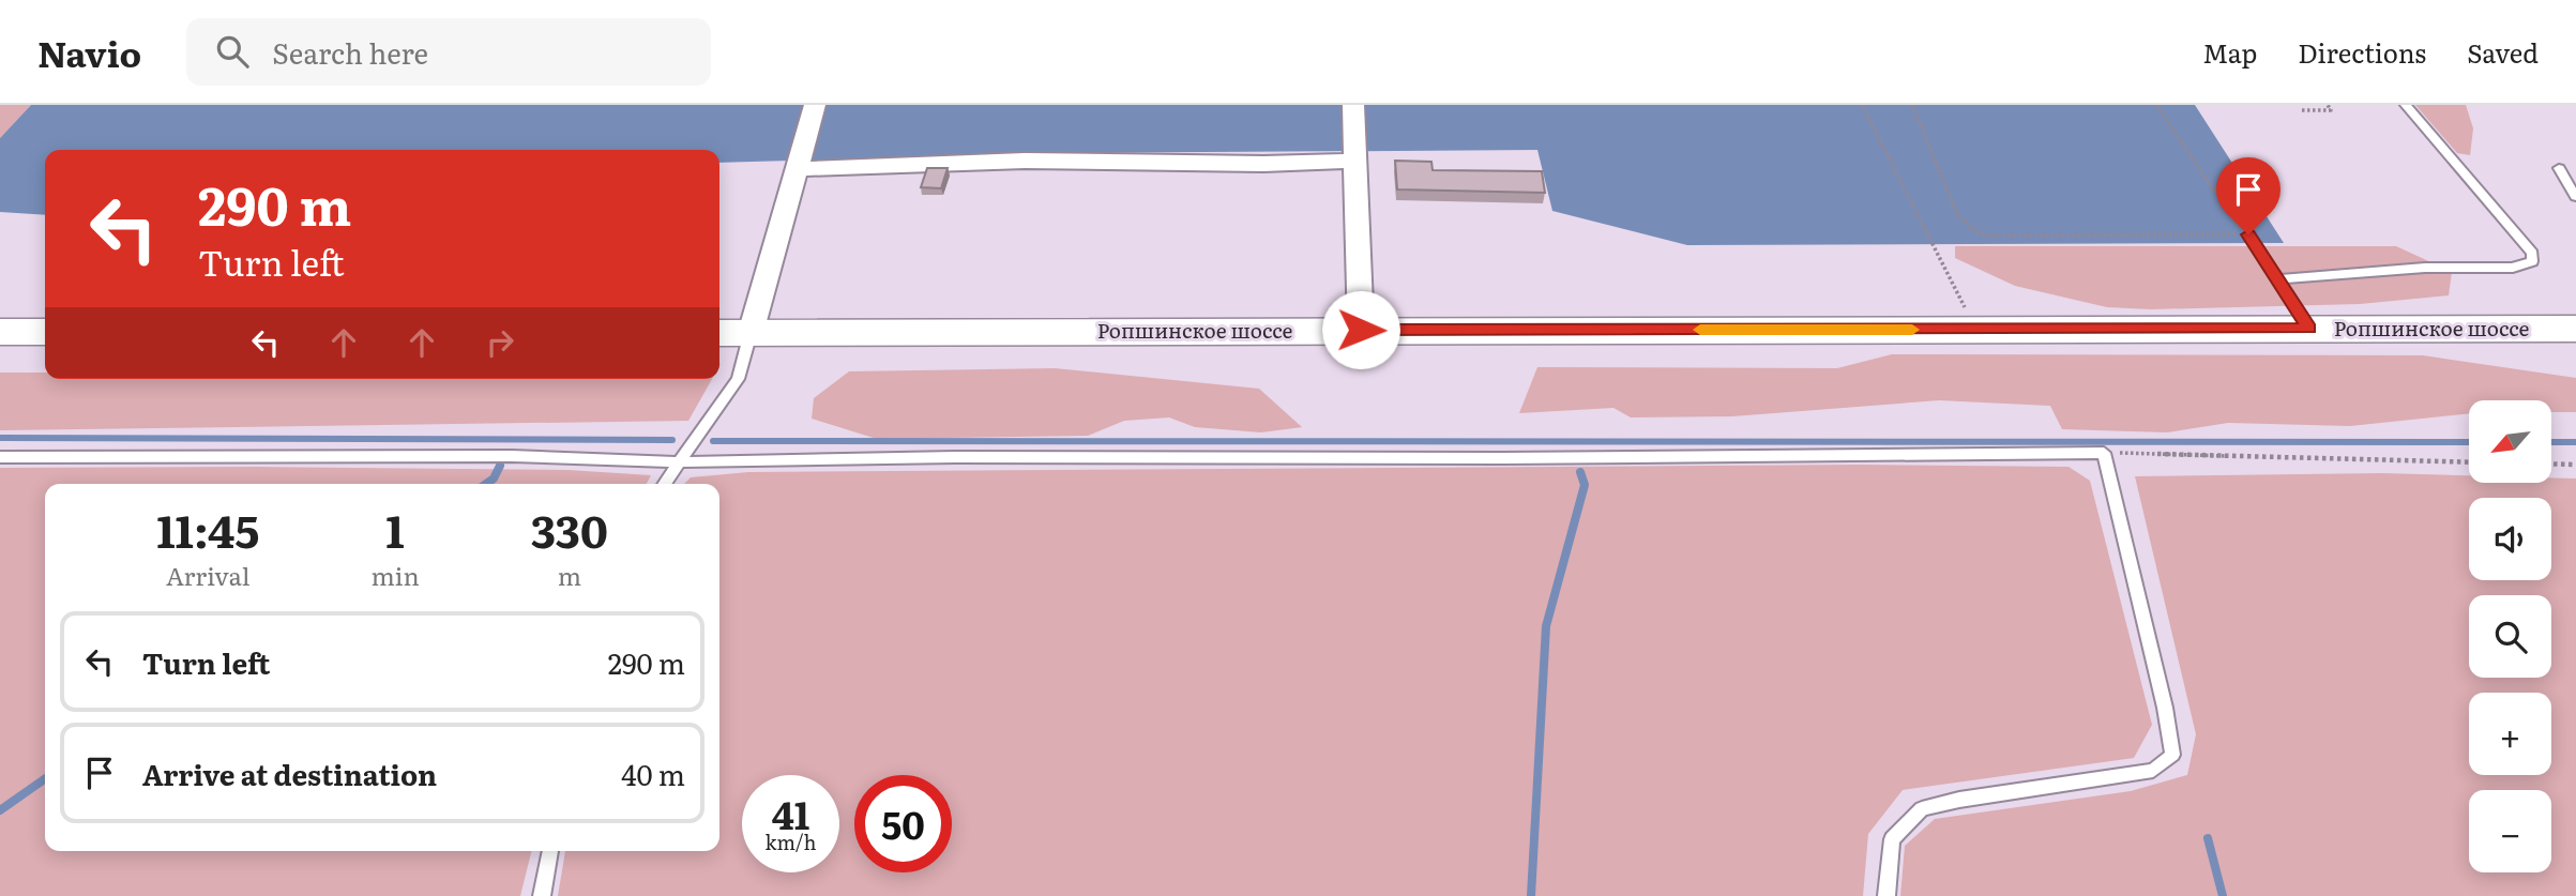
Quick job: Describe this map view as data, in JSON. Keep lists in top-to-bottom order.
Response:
{
  "streets": {
    "main road": ["Ропшинское шоссе"]
  },
  "north": "bottom left",
  "page": {
    "header": "Navio",
    "search": "Search here",
    "nav": ["Map", "Directions", "Saved"],
    "turn": ["290 m", "Turn left"],
    "map_buttons": ["+", "−"],
    "eta": [
      "11:45",
      "Arrival",
      "1",
      "min",
      "330",
      "m"
    ],
    "list": [
      {
        "name": "Turn left",
        "value": "290 m"
      },
      {
        "name": "Arrive at destination",
        "value": "40 m"
      }
    ],
    "speed": "41 km/h",
    "limit": "50"
  }
}
